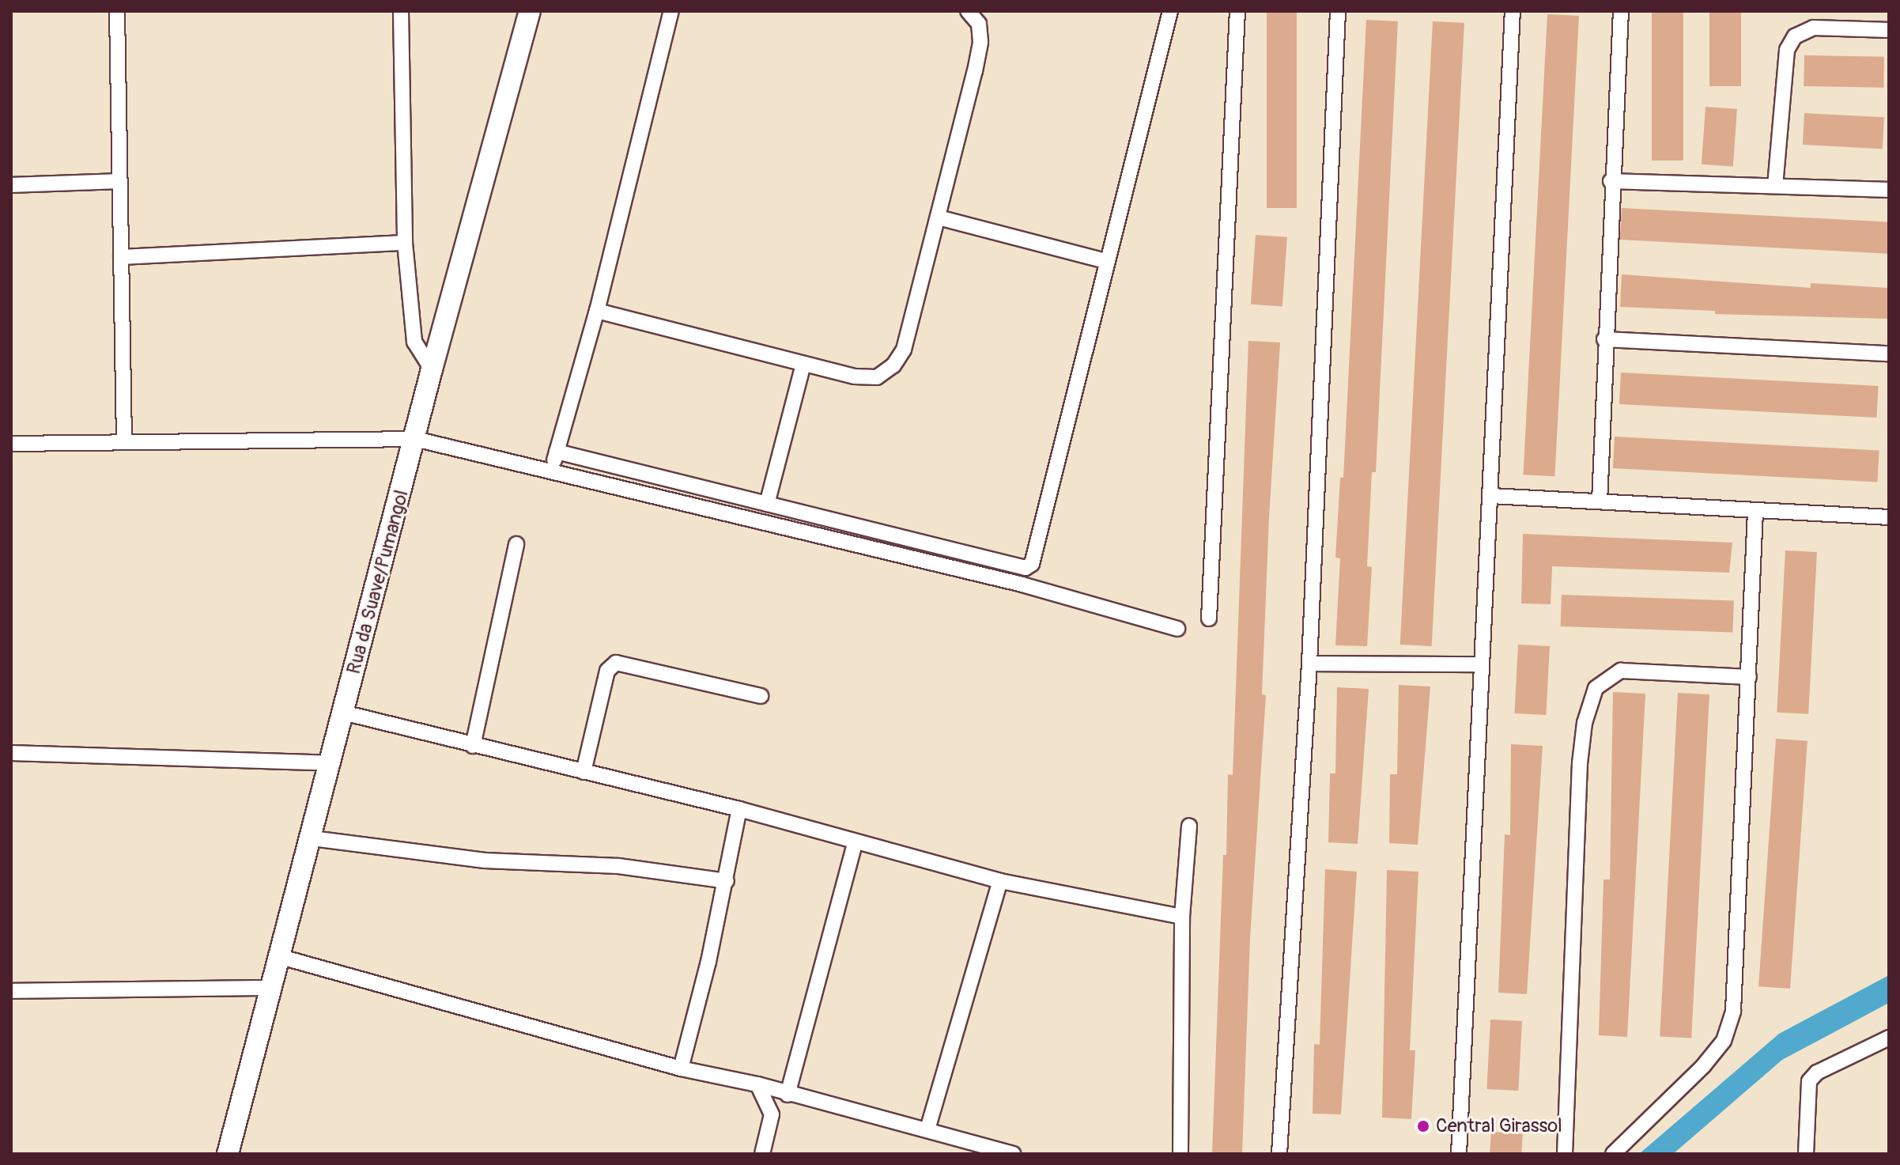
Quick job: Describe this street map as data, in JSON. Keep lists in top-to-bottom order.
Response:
{
  "streets": {
    "street": ["Rua da Suave/Pumangol"]
  },
  "places": ["Central Girassol"]
}
